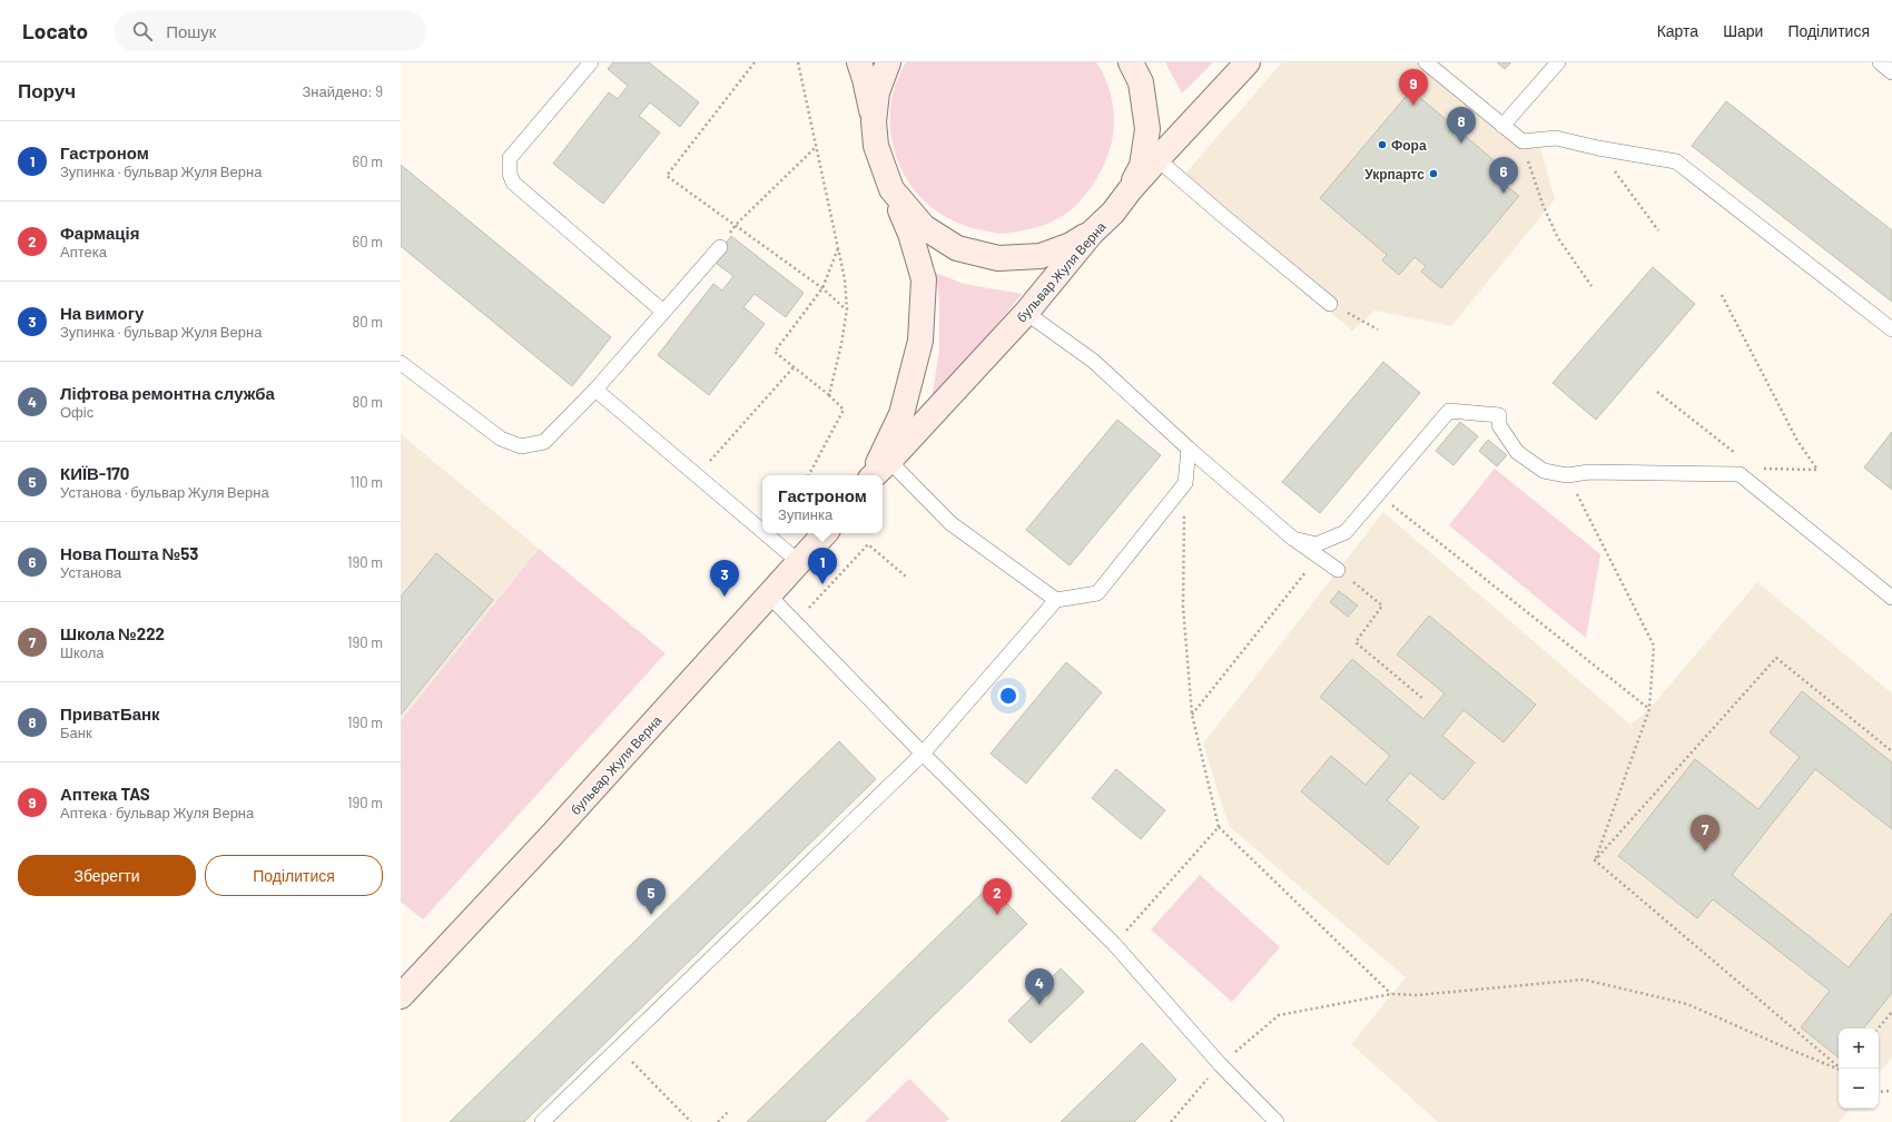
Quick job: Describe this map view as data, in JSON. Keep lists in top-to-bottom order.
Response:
{
  "streets": {
    "street": ["бульвар Жуля Верна"]
  },
  "places": ["Фора", "Укрпартс"],
  "page": {
    "header": "Locato",
    "search": "Пошук",
    "nav": ["Карта", "Шари", "Поділитися"],
    "heading": ["Поруч", "Знайдено: 9"],
    "pins": [
      "9",
      "8",
      "6",
      "1",
      "3",
      "7",
      "2",
      "5",
      "4"
    ],
    "list": [
      {
        "mark": "1",
        "name": "Гастроном",
        "note": "Зупинка · бульвар Жуля Верна",
        "value": "60 m"
      },
      {
        "mark": "2",
        "name": "Фармація",
        "note": "Аптека",
        "value": "60 m"
      },
      {
        "mark": "3",
        "name": "На вимогу",
        "note": "Зупинка · бульвар Жуля Верна",
        "value": "80 m"
      },
      {
        "mark": "4",
        "name": "Ліфтова ремонтна служба",
        "note": "Офіс",
        "value": "80 m"
      },
      {
        "mark": "5",
        "name": "КИЇВ-170",
        "note": "Установа · бульвар Жуля Верна",
        "value": "110 m"
      },
      {
        "mark": "6",
        "name": "Нова Пошта №53",
        "note": "Установа",
        "value": "190 m"
      },
      {
        "mark": "7",
        "name": "Школа №222",
        "note": "Школа",
        "value": "190 m"
      },
      {
        "mark": "8",
        "name": "ПриватБанк",
        "note": "Банк",
        "value": "190 m"
      },
      {
        "mark": "9",
        "name": "Аптека TAS",
        "note": "Аптека · бульвар Жуля Верна",
        "value": "190 m"
      }
    ],
    "popup": ["Гастроном", "Зупинка"],
    "buttons": ["Зберегти", "Поділитися"],
    "map_buttons": ["+", "−"]
  }
}
